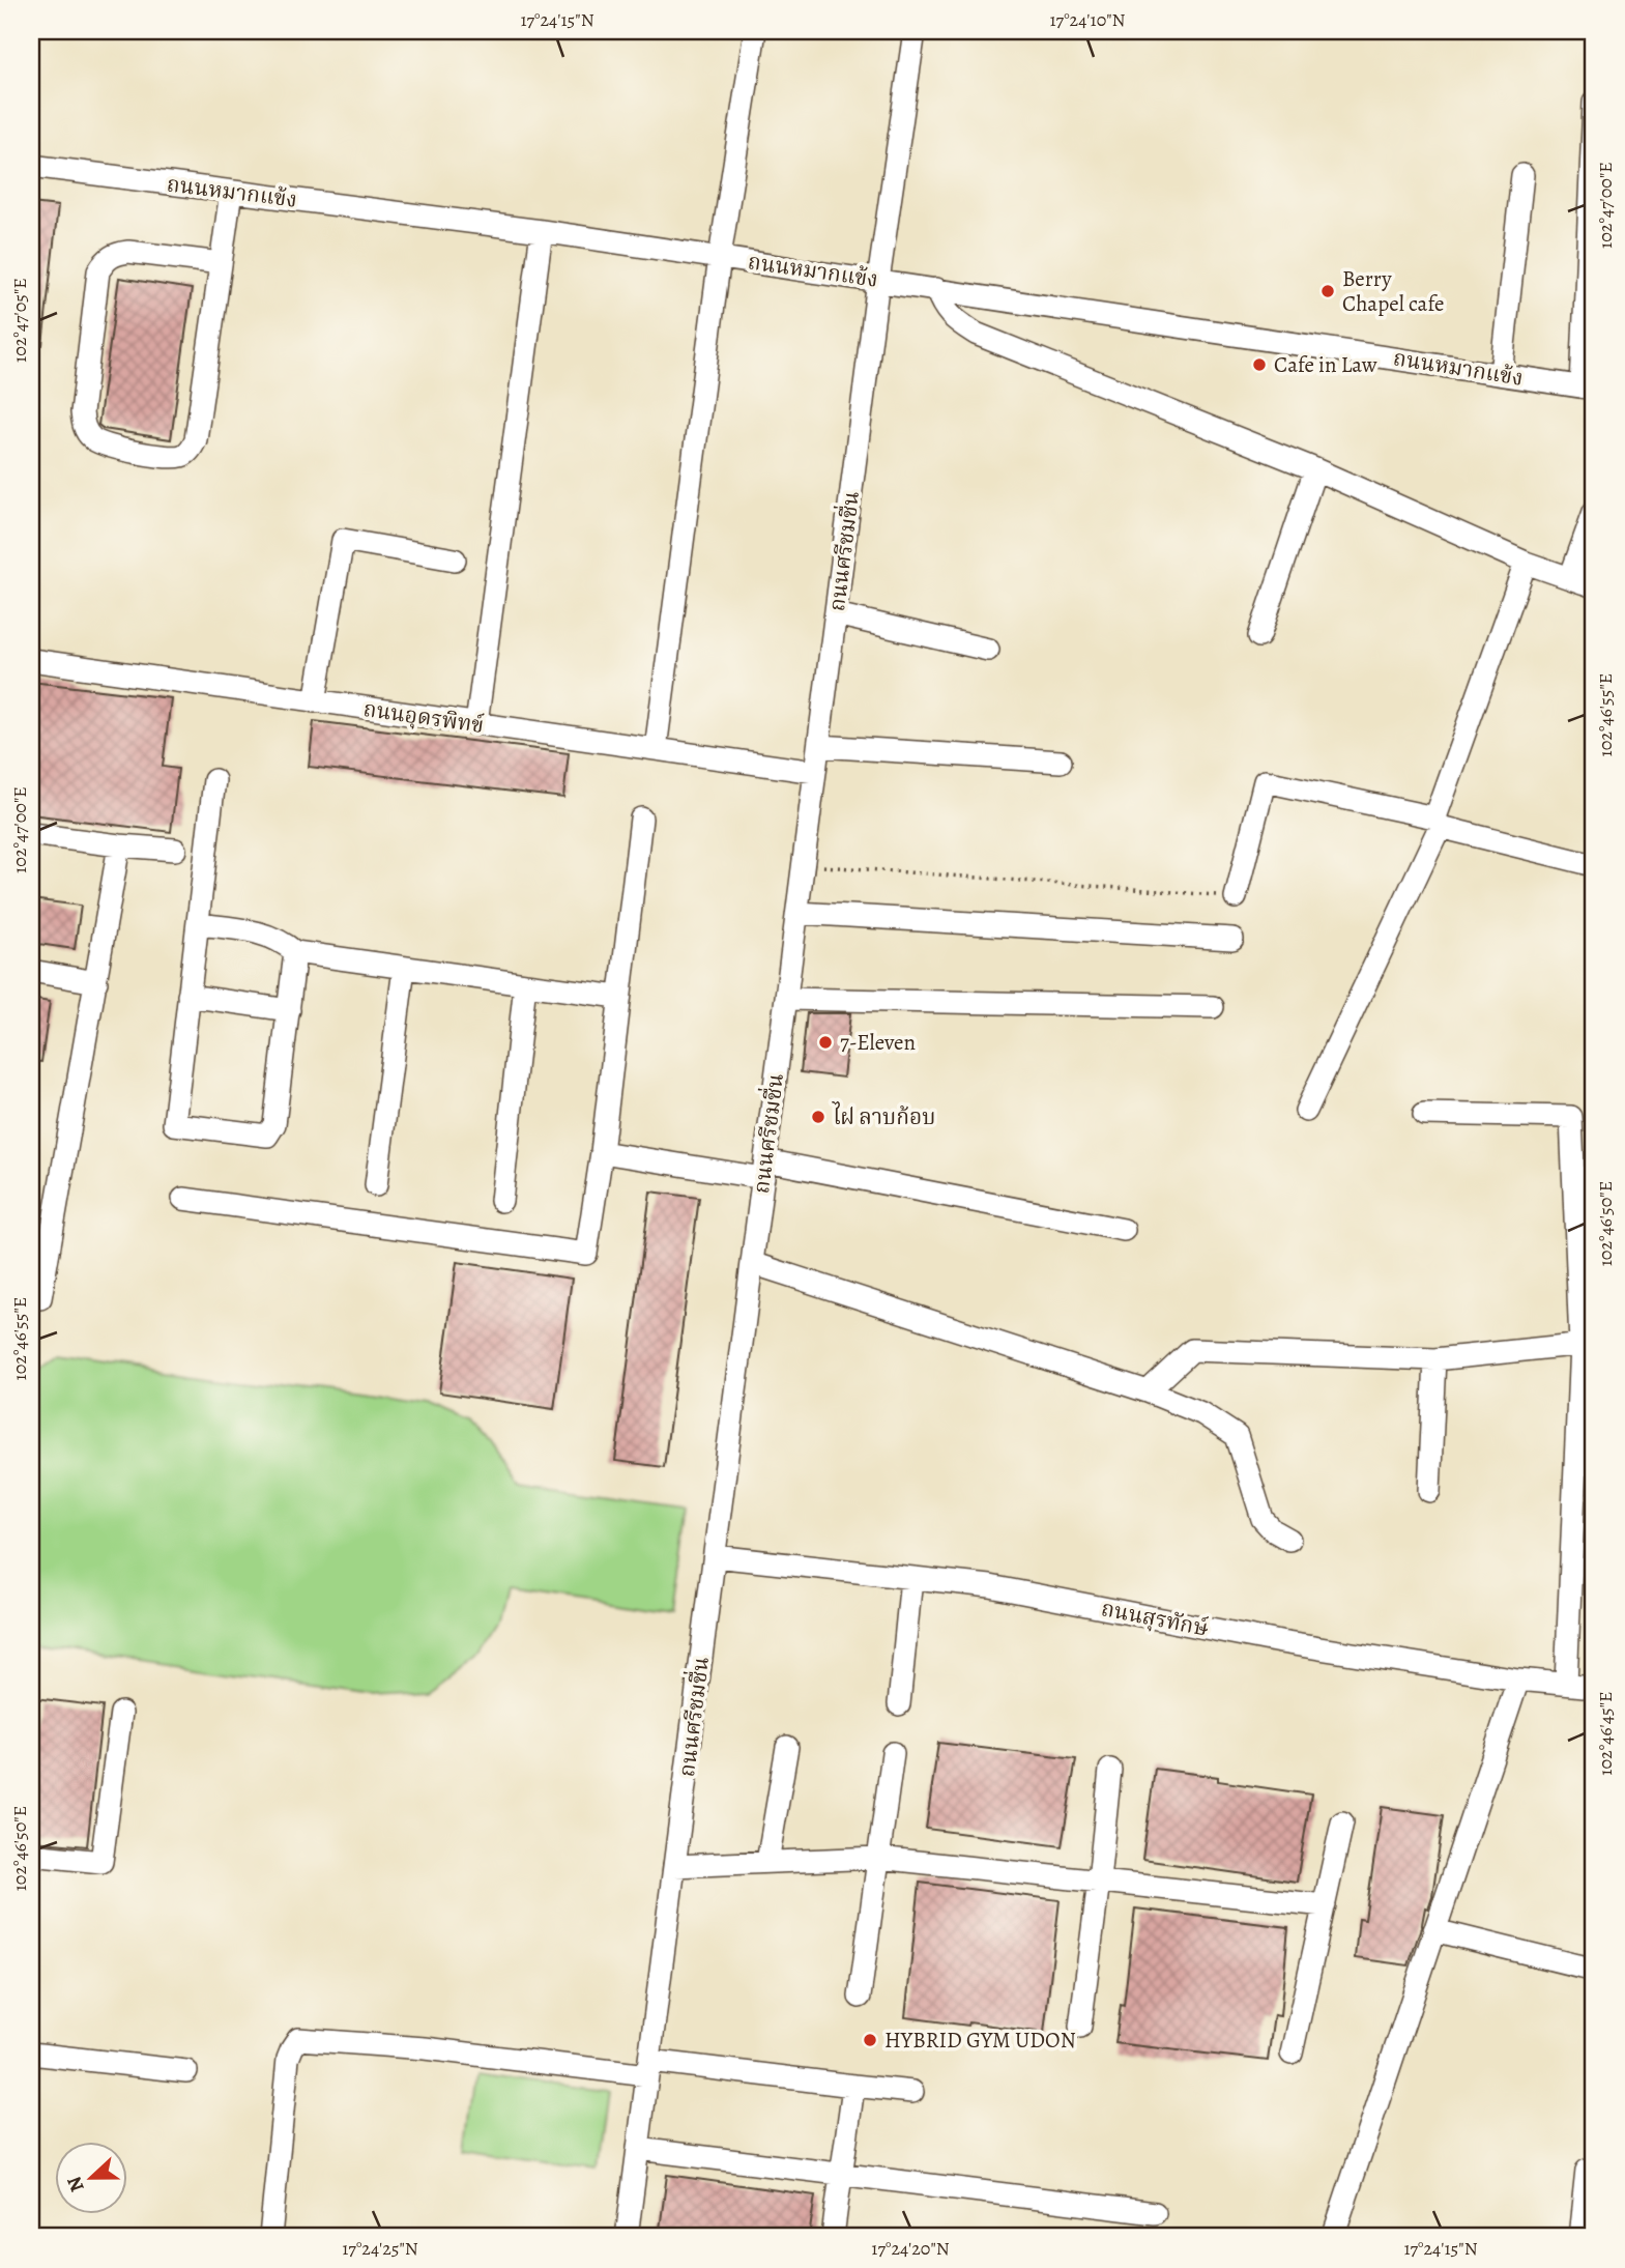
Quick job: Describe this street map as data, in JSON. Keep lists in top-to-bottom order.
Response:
{
  "streets": {
    "street": [
      "ถนนหมากแข้ง",
      "ถนนศรีชมชื่น",
      "ถนนอุดรพิทข์",
      "ถนนสุรทักษ์"
    ]
  },
  "crossings": [
    ["ถนนหมากแข้ง", "ถนนศรีชมชื่น"],
    ["ถนนศรีชมชื่น", "ถนนอุดรพิทข์"],
    ["ถนนศรีชมชื่น", "ถนนสุรทักษ์"]
  ],
  "places": [
    "Berry Chapel cafe",
    "Cafe in Law",
    "7-Eleven",
    "ไฝ ลาบก้อบ",
    "HYBRID GYM UDON"
  ],
  "north": "left",
  "coordinates": [
    "17°24'15\"N",
    "17°24'10\"N",
    "102°47'00\"E",
    "102°47'05\"E",
    "102°46'55\"E",
    "102°46'50\"E",
    "102°46'45\"E",
    "17°24'25\"N",
    "17°24'20\"N"
  ]
}
